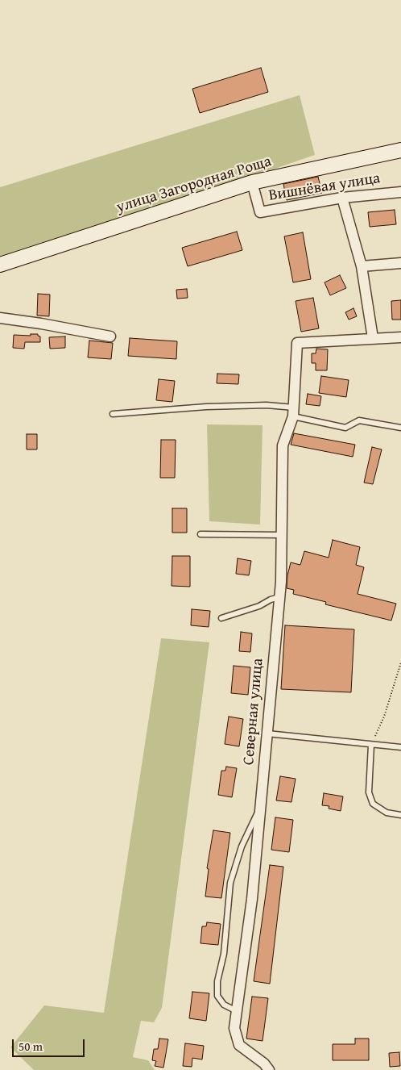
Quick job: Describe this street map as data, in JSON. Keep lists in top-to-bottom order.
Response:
{
  "streets": {
    "street": ["улица Загородная Роща", "Вишнёвая улица", "Северная улица"]
  },
  "crossings": [
    ["улица Загородная Роща", "Вишнёвая улица"]
  ],
  "scale_bar": "50 m"
}
